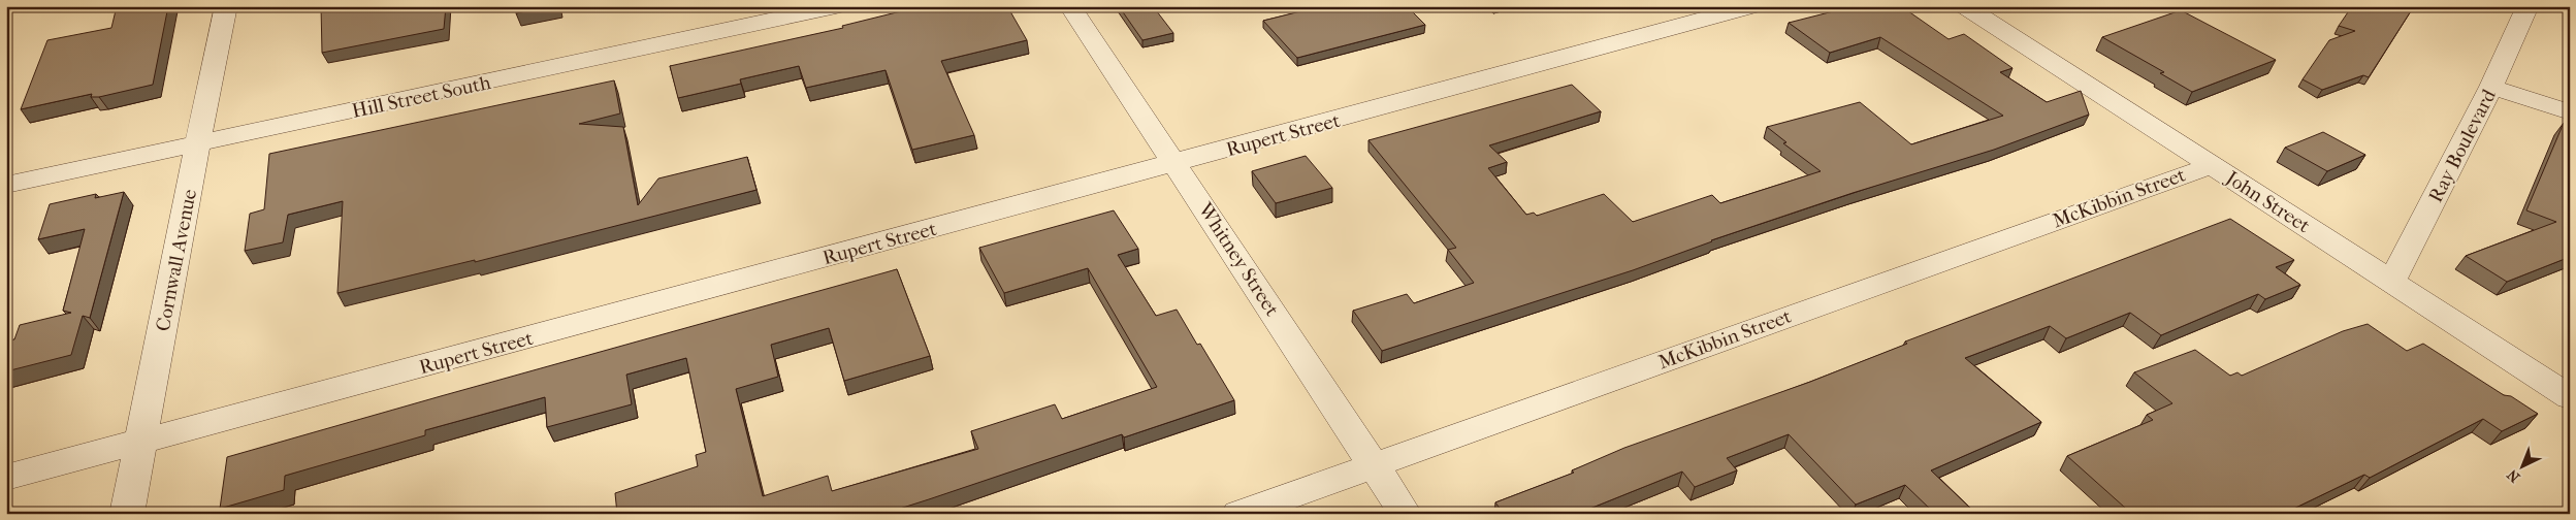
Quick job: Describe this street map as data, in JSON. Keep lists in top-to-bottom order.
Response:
{
  "streets": {
    "street": [
      "Hill Street South",
      "Rupert Street",
      "Ray Boulevard",
      "McKibbin Street",
      "John Street",
      "Whitney Street",
      "Cornwall Avenue"
    ]
  },
  "crossings": [
    ["Hill Street South", "Cornwall Avenue"],
    ["Rupert Street", "Whitney Street"],
    ["Rupert Street", "Cornwall Avenue"],
    ["Ray Boulevard", "John Street"],
    ["McKibbin Street", "John Street"],
    ["McKibbin Street", "Whitney Street"]
  ],
  "north": "bottom left"
}
